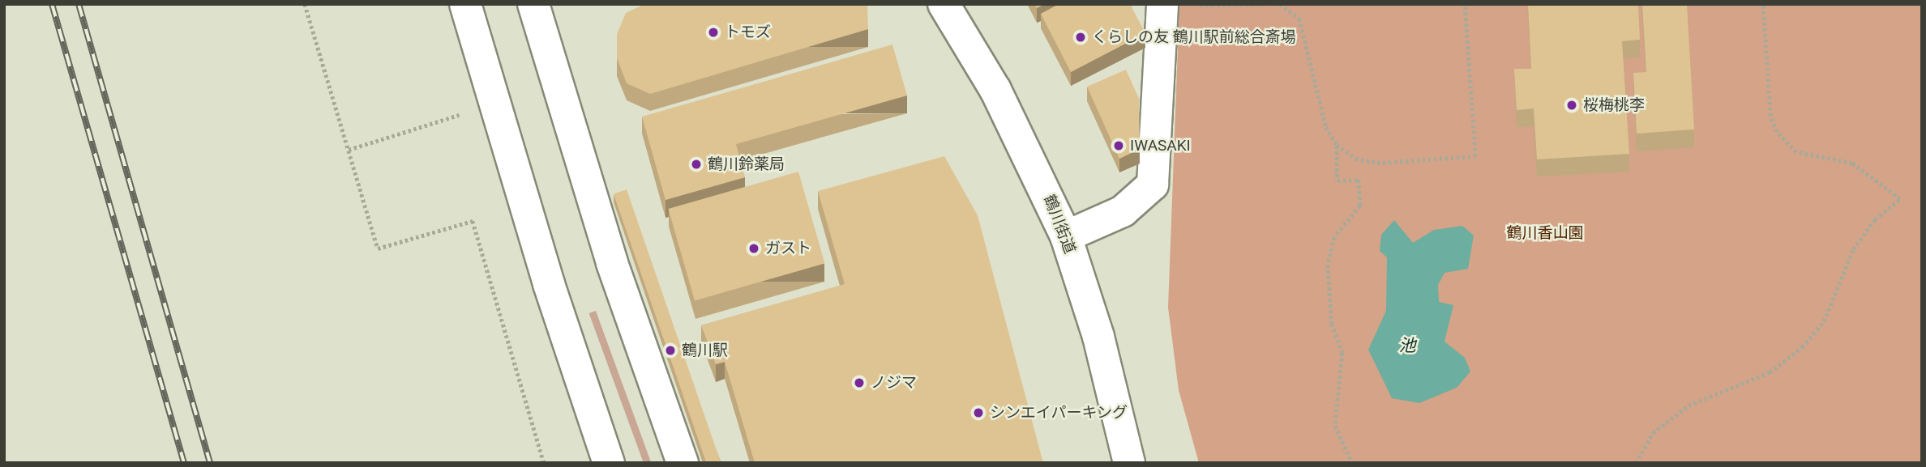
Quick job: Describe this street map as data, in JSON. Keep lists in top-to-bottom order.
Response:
{
  "streets": {
    "street": ["鶴川街道"]
  },
  "water": ["池"],
  "parks": ["鶴川香山園"],
  "places": [
    "トモズ",
    "くらしの友 鶴川駅前総合斎場",
    "桜梅桃李",
    "IWASAKI",
    "鶴川鈴薬局",
    "ガスト",
    "鶴川駅",
    "ノジマ",
    "シンエイパーキング"
  ]
}
